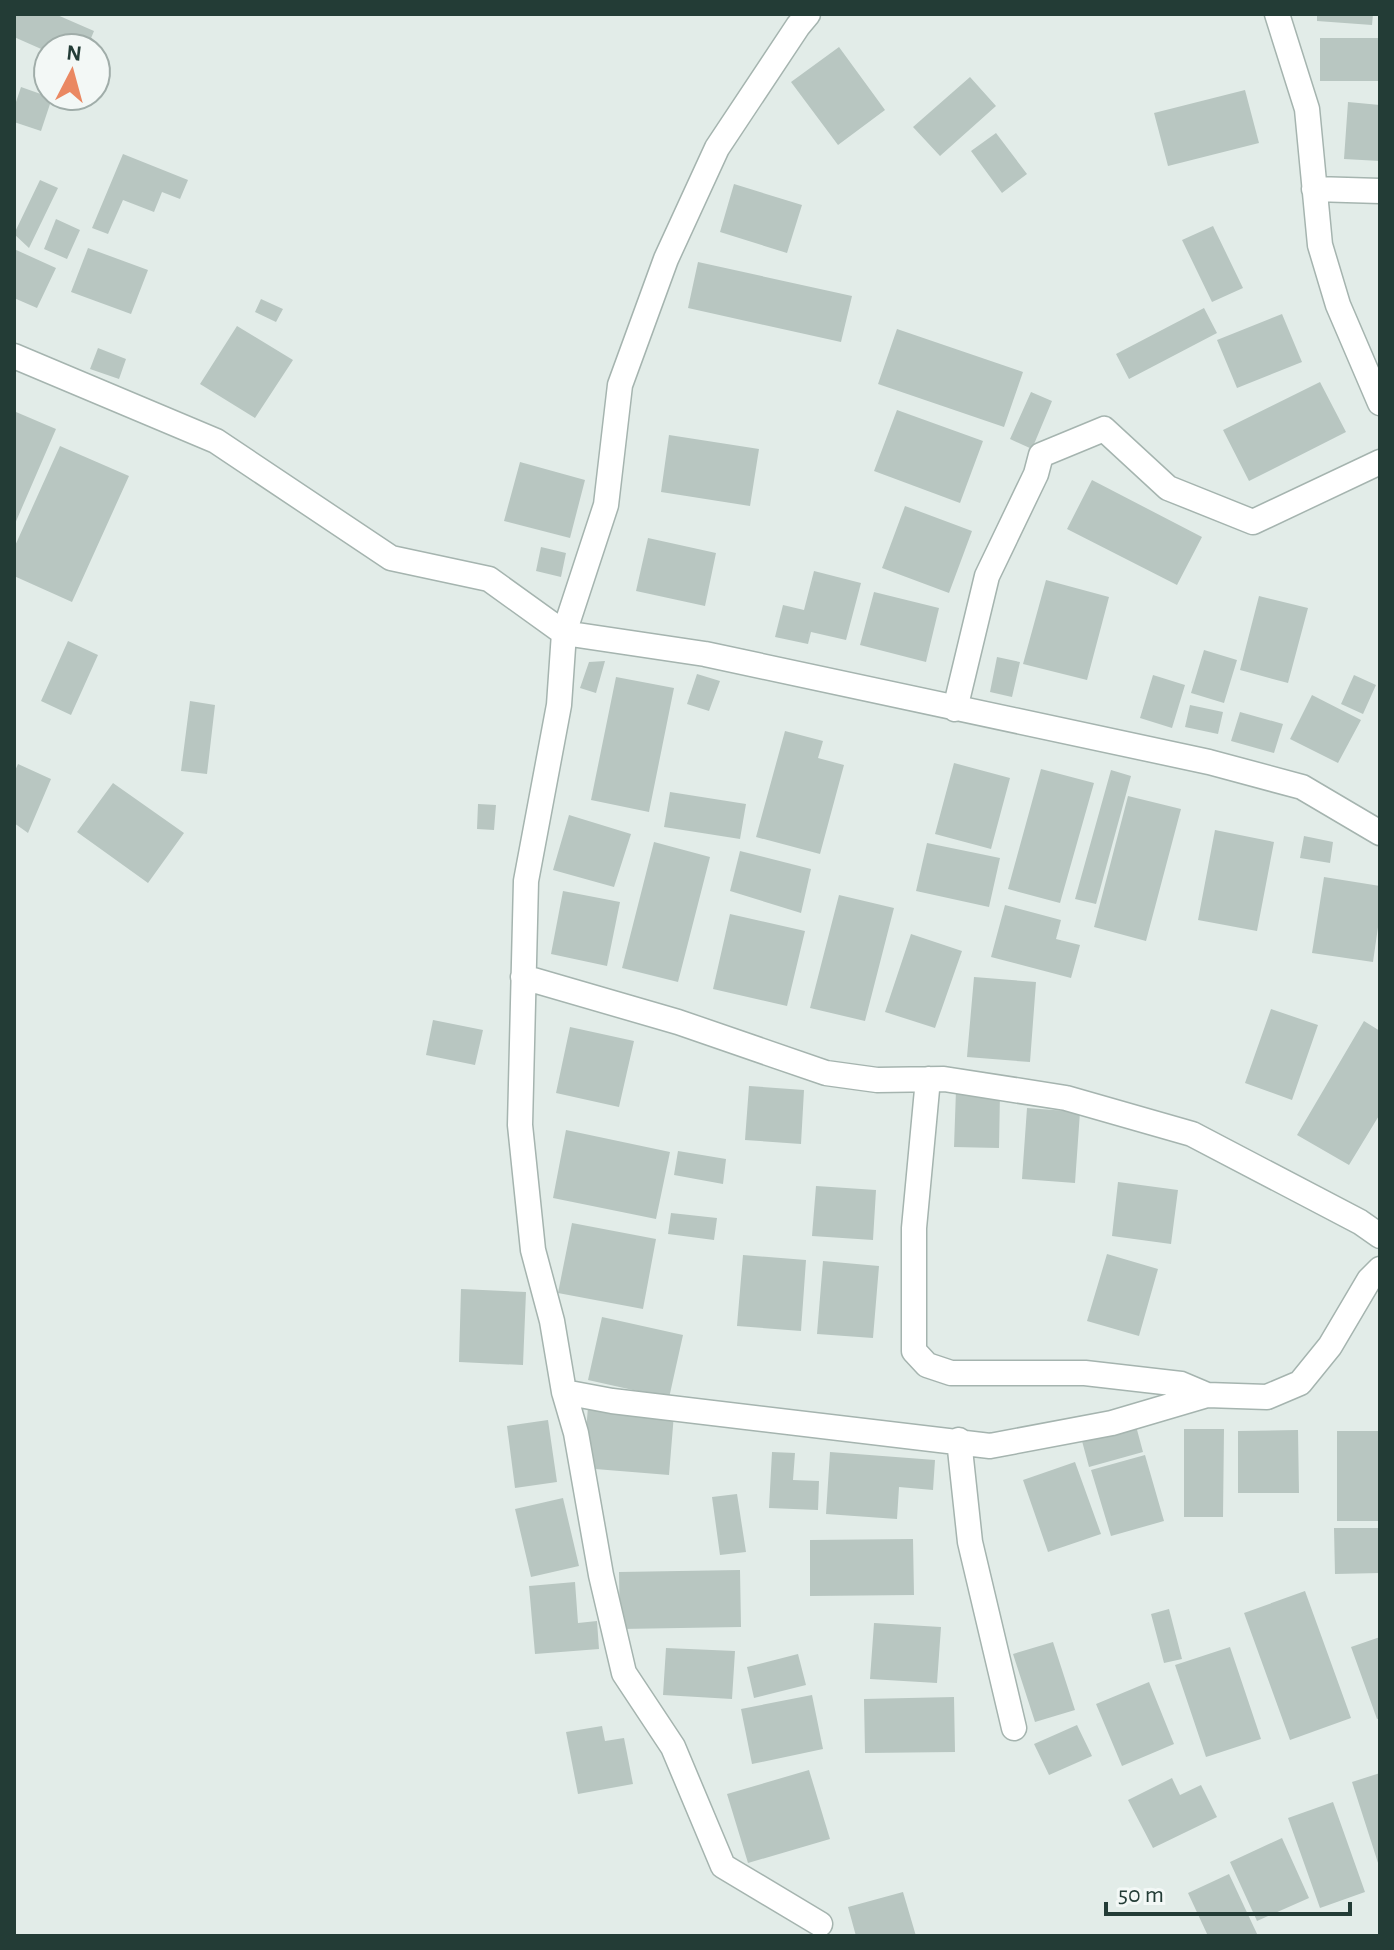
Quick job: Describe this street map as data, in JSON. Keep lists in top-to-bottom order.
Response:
{
  "scale_bar": "50 m",
  "north": "top"
}
